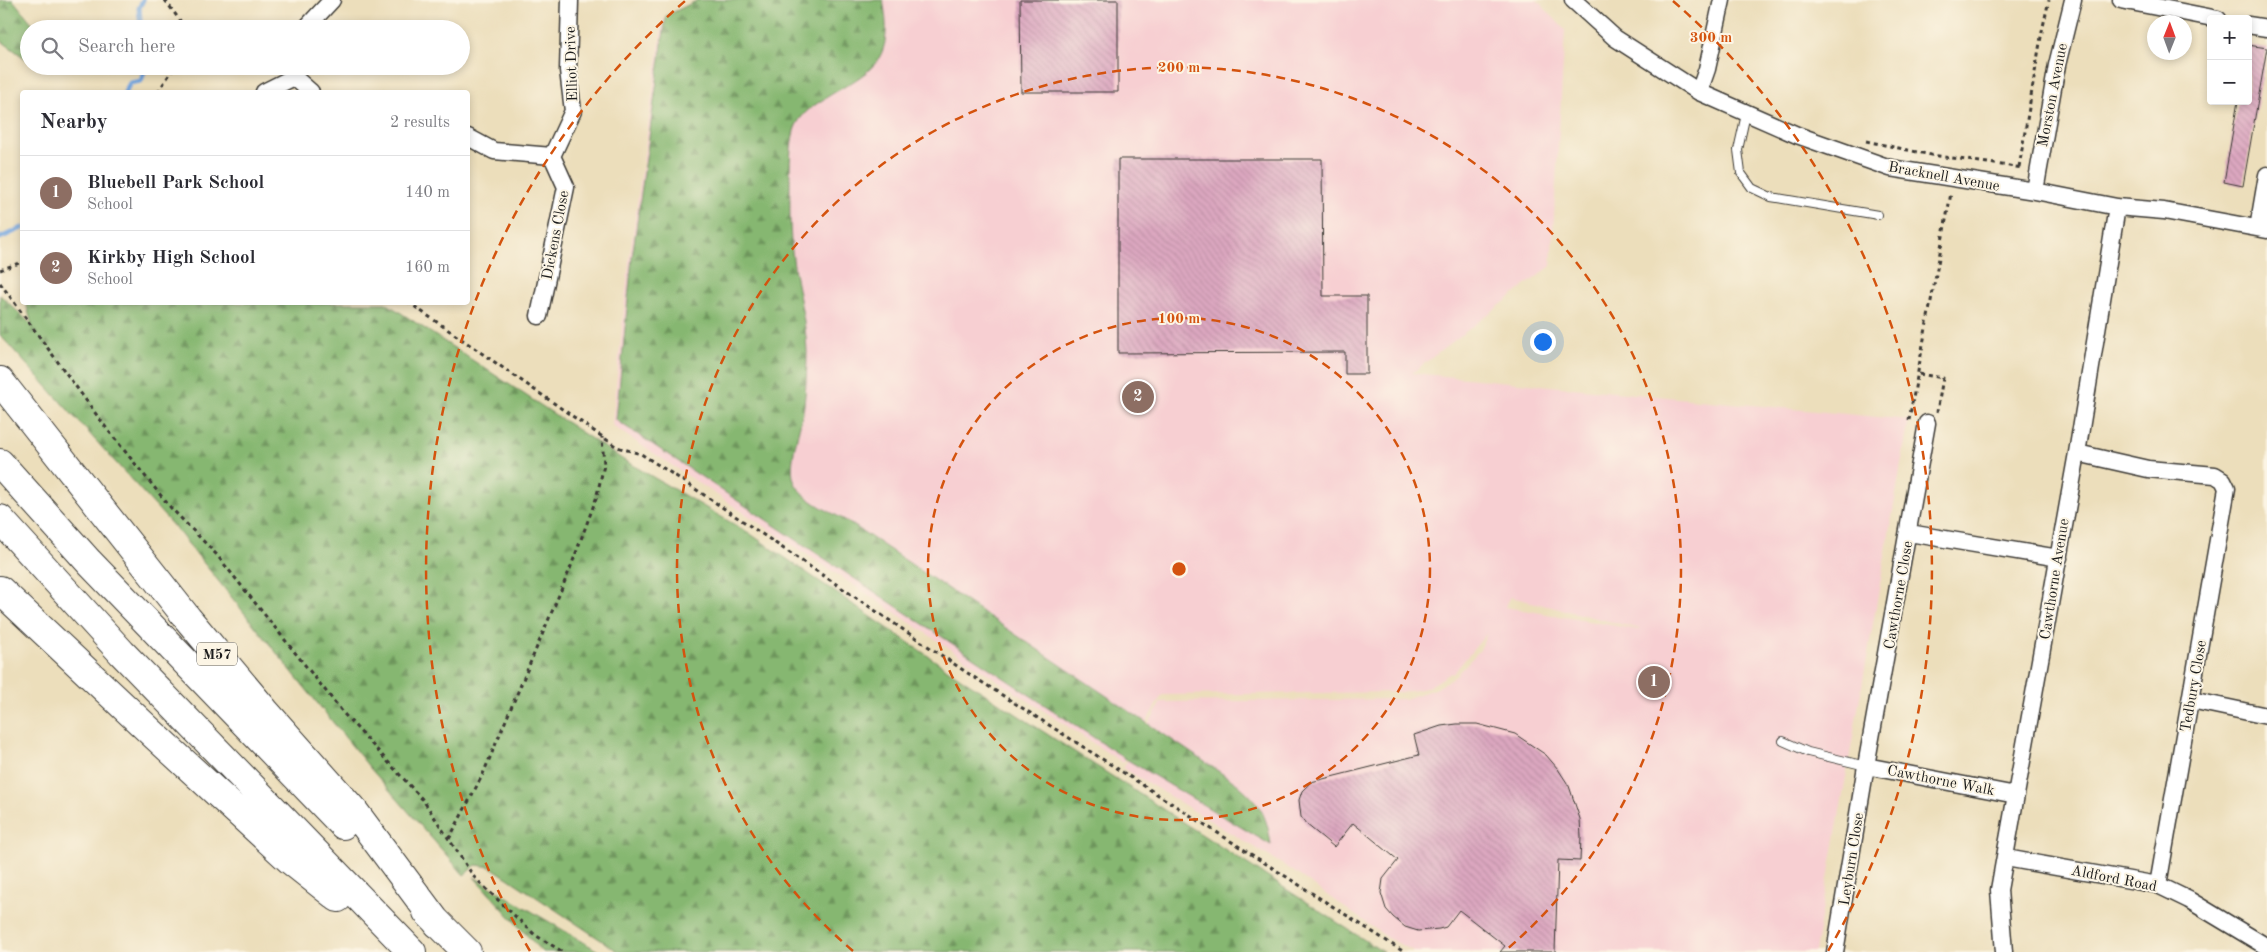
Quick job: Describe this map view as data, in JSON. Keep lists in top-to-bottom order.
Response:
{
  "streets": {
    "highway": ["M57"],
    "street": [
      "Elliot Drive",
      "Morston Avenue",
      "Bracknell Avenue",
      "Dickens Close",
      "Cawthorne Avenue",
      "Cawthorne Close",
      "Tedbury Close",
      "Cawthorne Walk",
      "Leyburn Close",
      "Aldford Road"
    ]
  },
  "crossings": [
    ["Elliot Drive", "Dickens Close"],
    ["Morston Avenue", "Bracknell Avenue"],
    ["Bracknell Avenue", "Cawthorne Avenue"],
    ["Cawthorne Avenue", "Tedbury Close"],
    ["Cawthorne Avenue", "Cawthorne Walk"],
    ["Cawthorne Avenue", "Aldford Road"],
    ["Cawthorne Close", "Cawthorne Walk"],
    ["Cawthorne Close", "Leyburn Close"],
    ["Tedbury Close", "Aldford Road"],
    ["Cawthorne Walk", "Leyburn Close"]
  ],
  "north": "top",
  "page": {
    "map_buttons": ["+", "−"],
    "search": "Search here",
    "heading": ["Nearby", "2 results"],
    "list": [
      {
        "mark": "1",
        "name": "Bluebell Park School",
        "note": "School",
        "value": "140 m"
      },
      {
        "mark": "2",
        "name": "Kirkby High School",
        "note": "School",
        "value": "160 m"
      }
    ],
    "pins": ["2", "1"]
  },
  "rings": ["300 m", "200 m", "100 m"]
}
